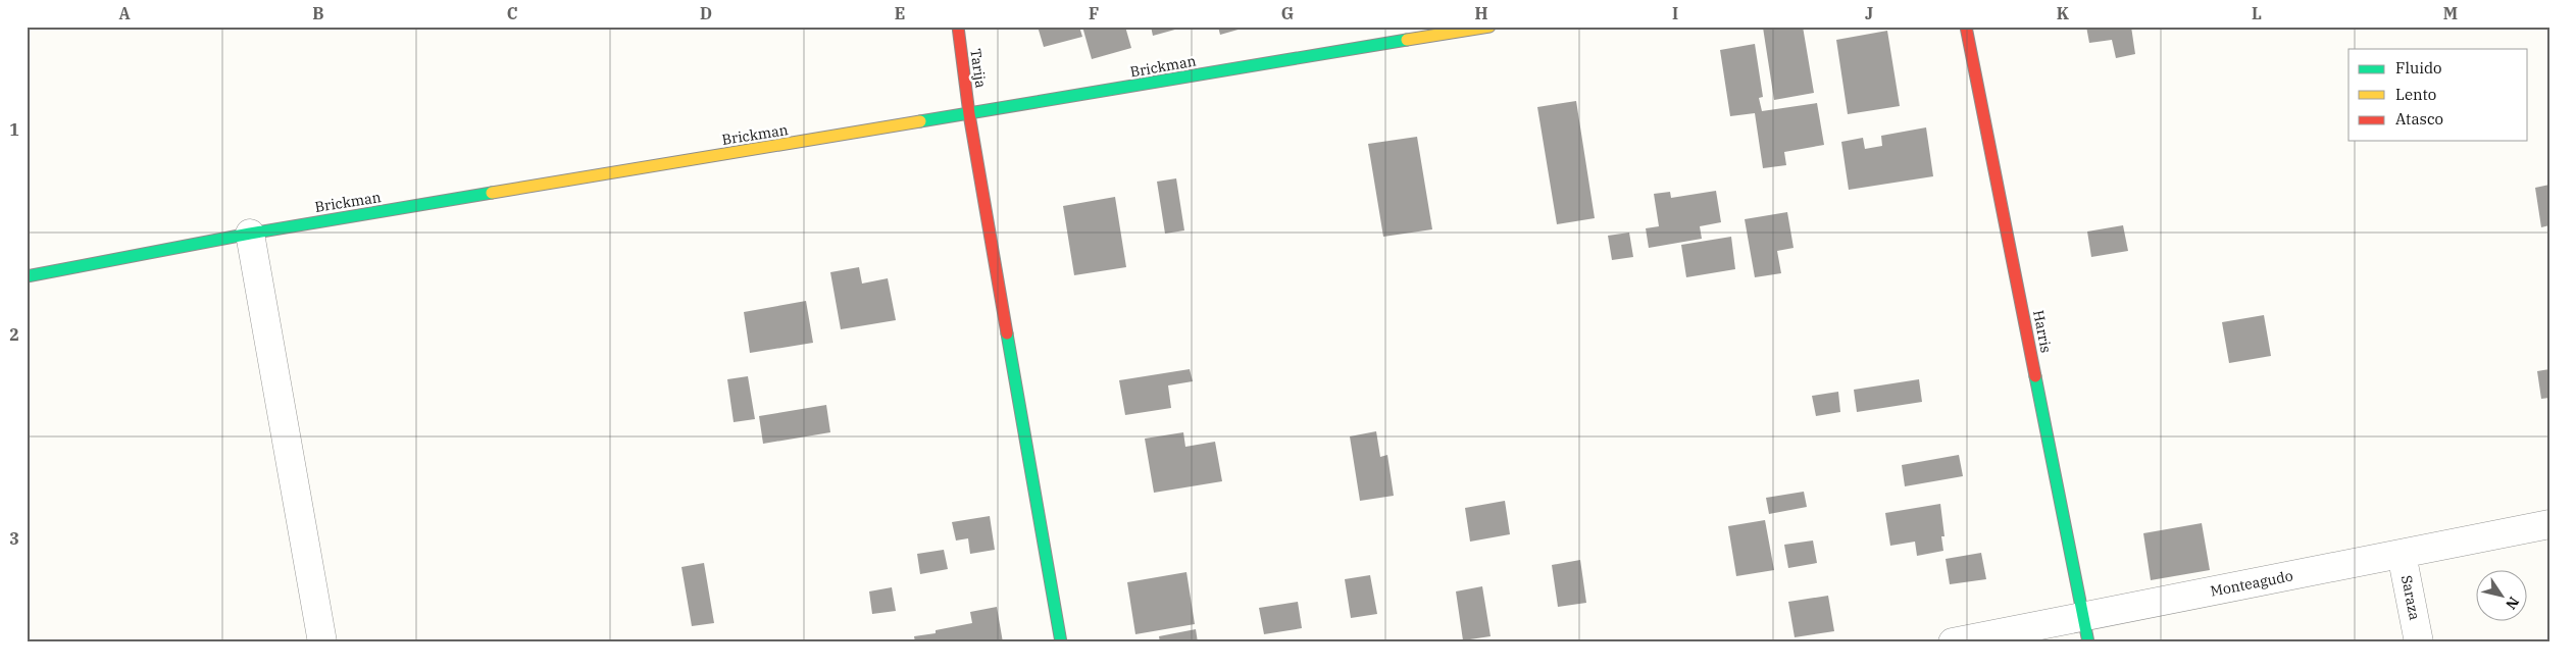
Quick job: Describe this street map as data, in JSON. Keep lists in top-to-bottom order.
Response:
{
  "streets": {
    "street": [
      "Brickman",
      "Tarija",
      "Harris",
      "Monteagudo",
      "Saraza"
    ]
  },
  "crossings": [
    ["Brickman", "Tarija"],
    ["Harris", "Monteagudo"],
    ["Monteagudo", "Saraza"]
  ],
  "legend": ["Fluido", "Lento", "Atasco"],
  "north": "bottom right",
  "grid": {
    "columns": [
      "A",
      "B",
      "C",
      "D",
      "E",
      "F",
      "G",
      "H",
      "I",
      "J",
      "K",
      "L",
      "M"
    ],
    "rows": ["1", "2", "3"]
  }
}
